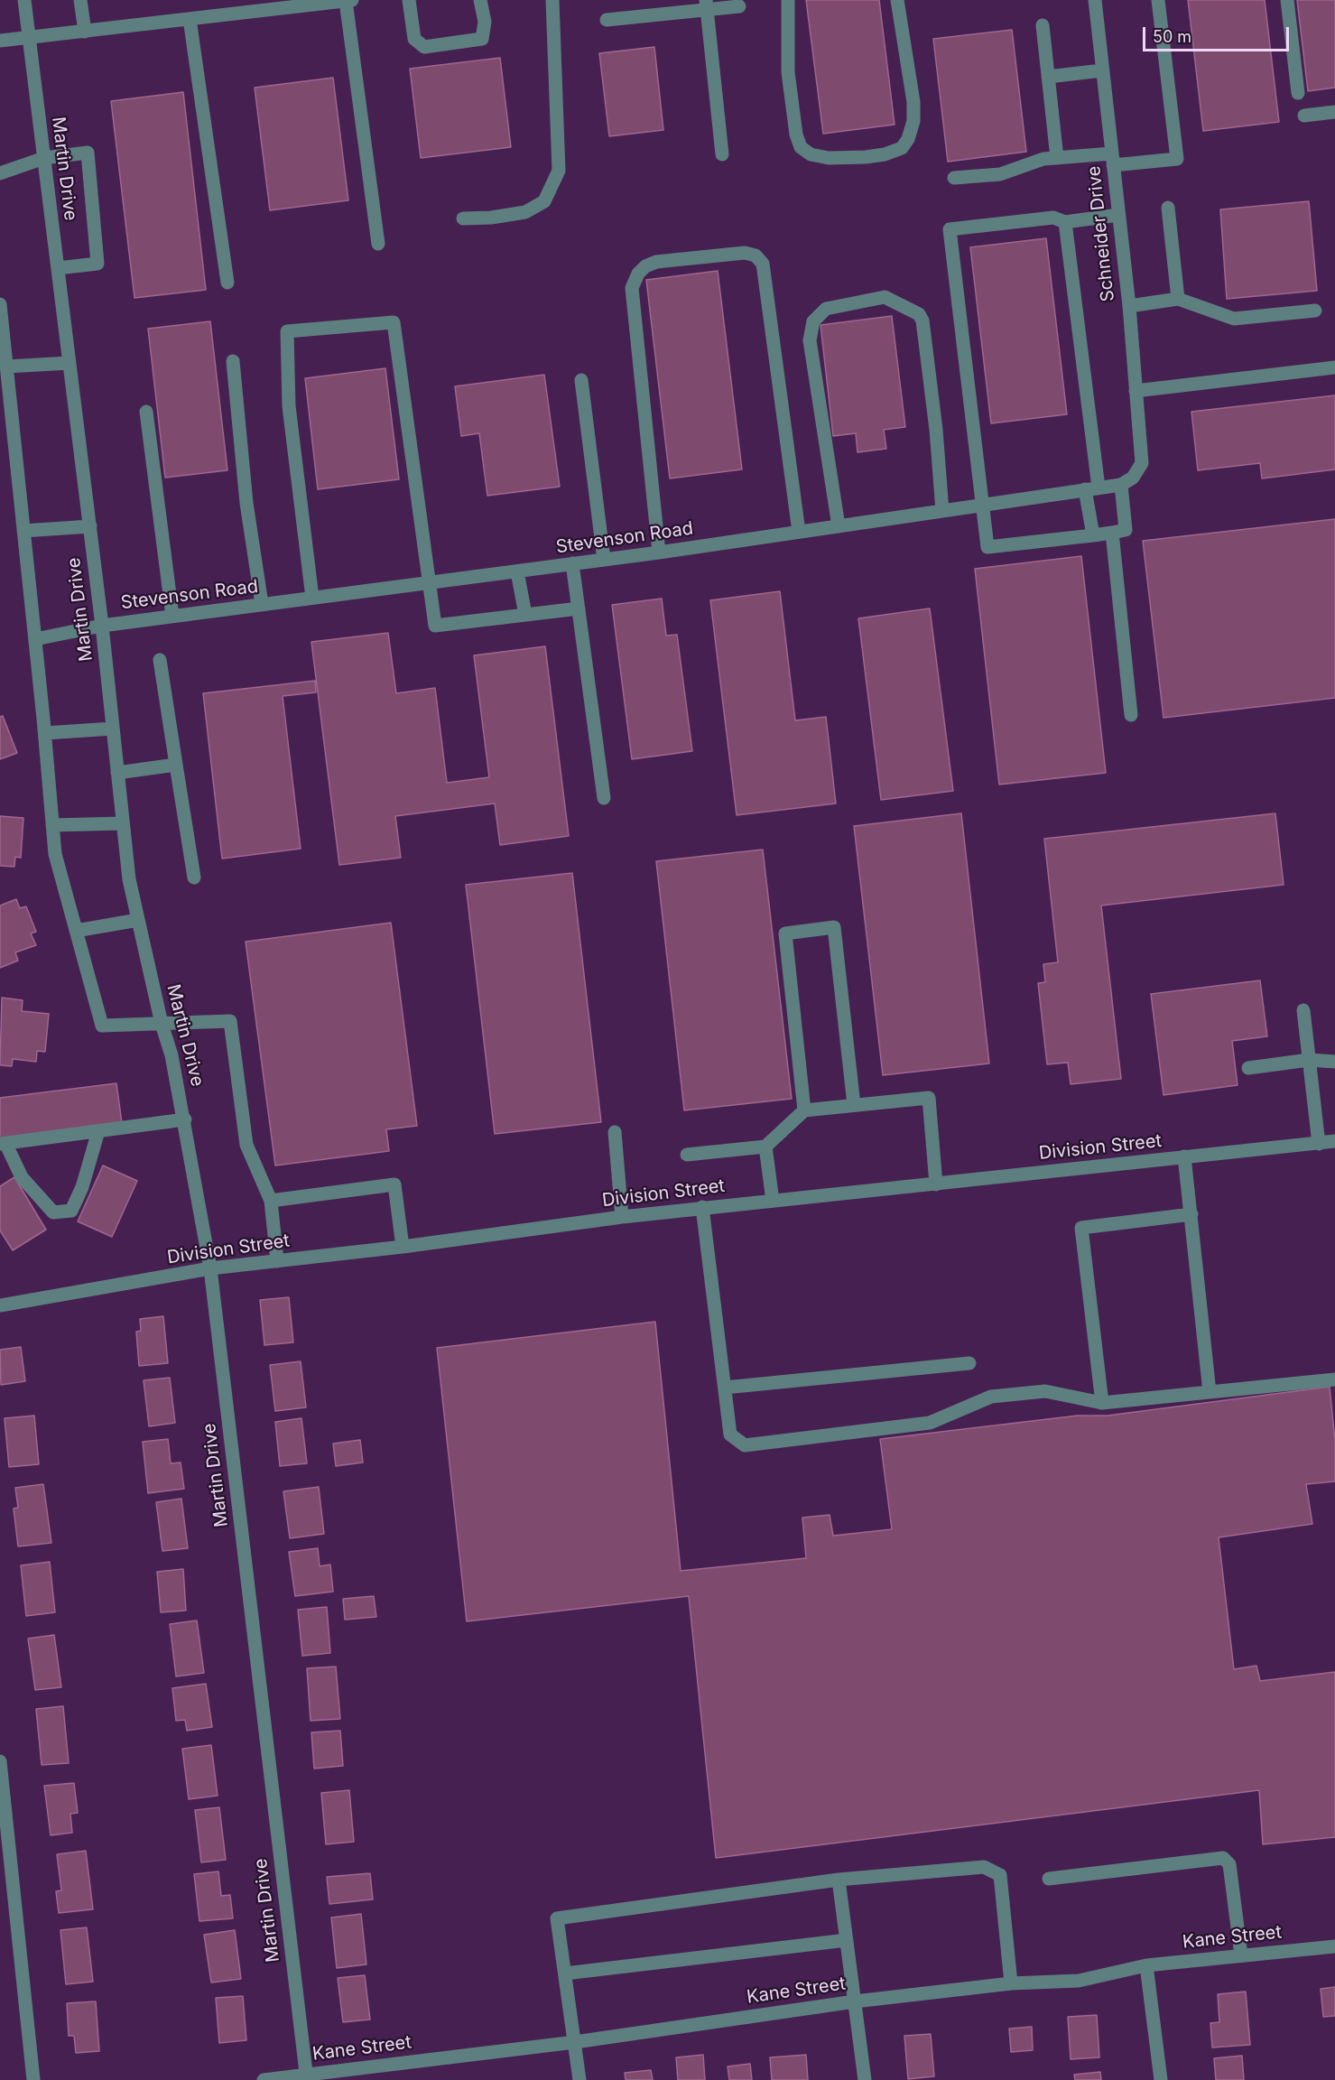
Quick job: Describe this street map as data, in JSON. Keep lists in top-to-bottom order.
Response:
{
  "streets": {
    "street": [
      "Martin Drive",
      "Schneider Drive",
      "Stevenson Road",
      "Division Street",
      "Kane Street"
    ]
  },
  "crossings": [
    ["Martin Drive", "Stevenson Road"],
    ["Martin Drive", "Division Street"],
    ["Martin Drive", "Kane Street"],
    ["Schneider Drive", "Stevenson Road"]
  ],
  "scale_bar": "50 m"
}
